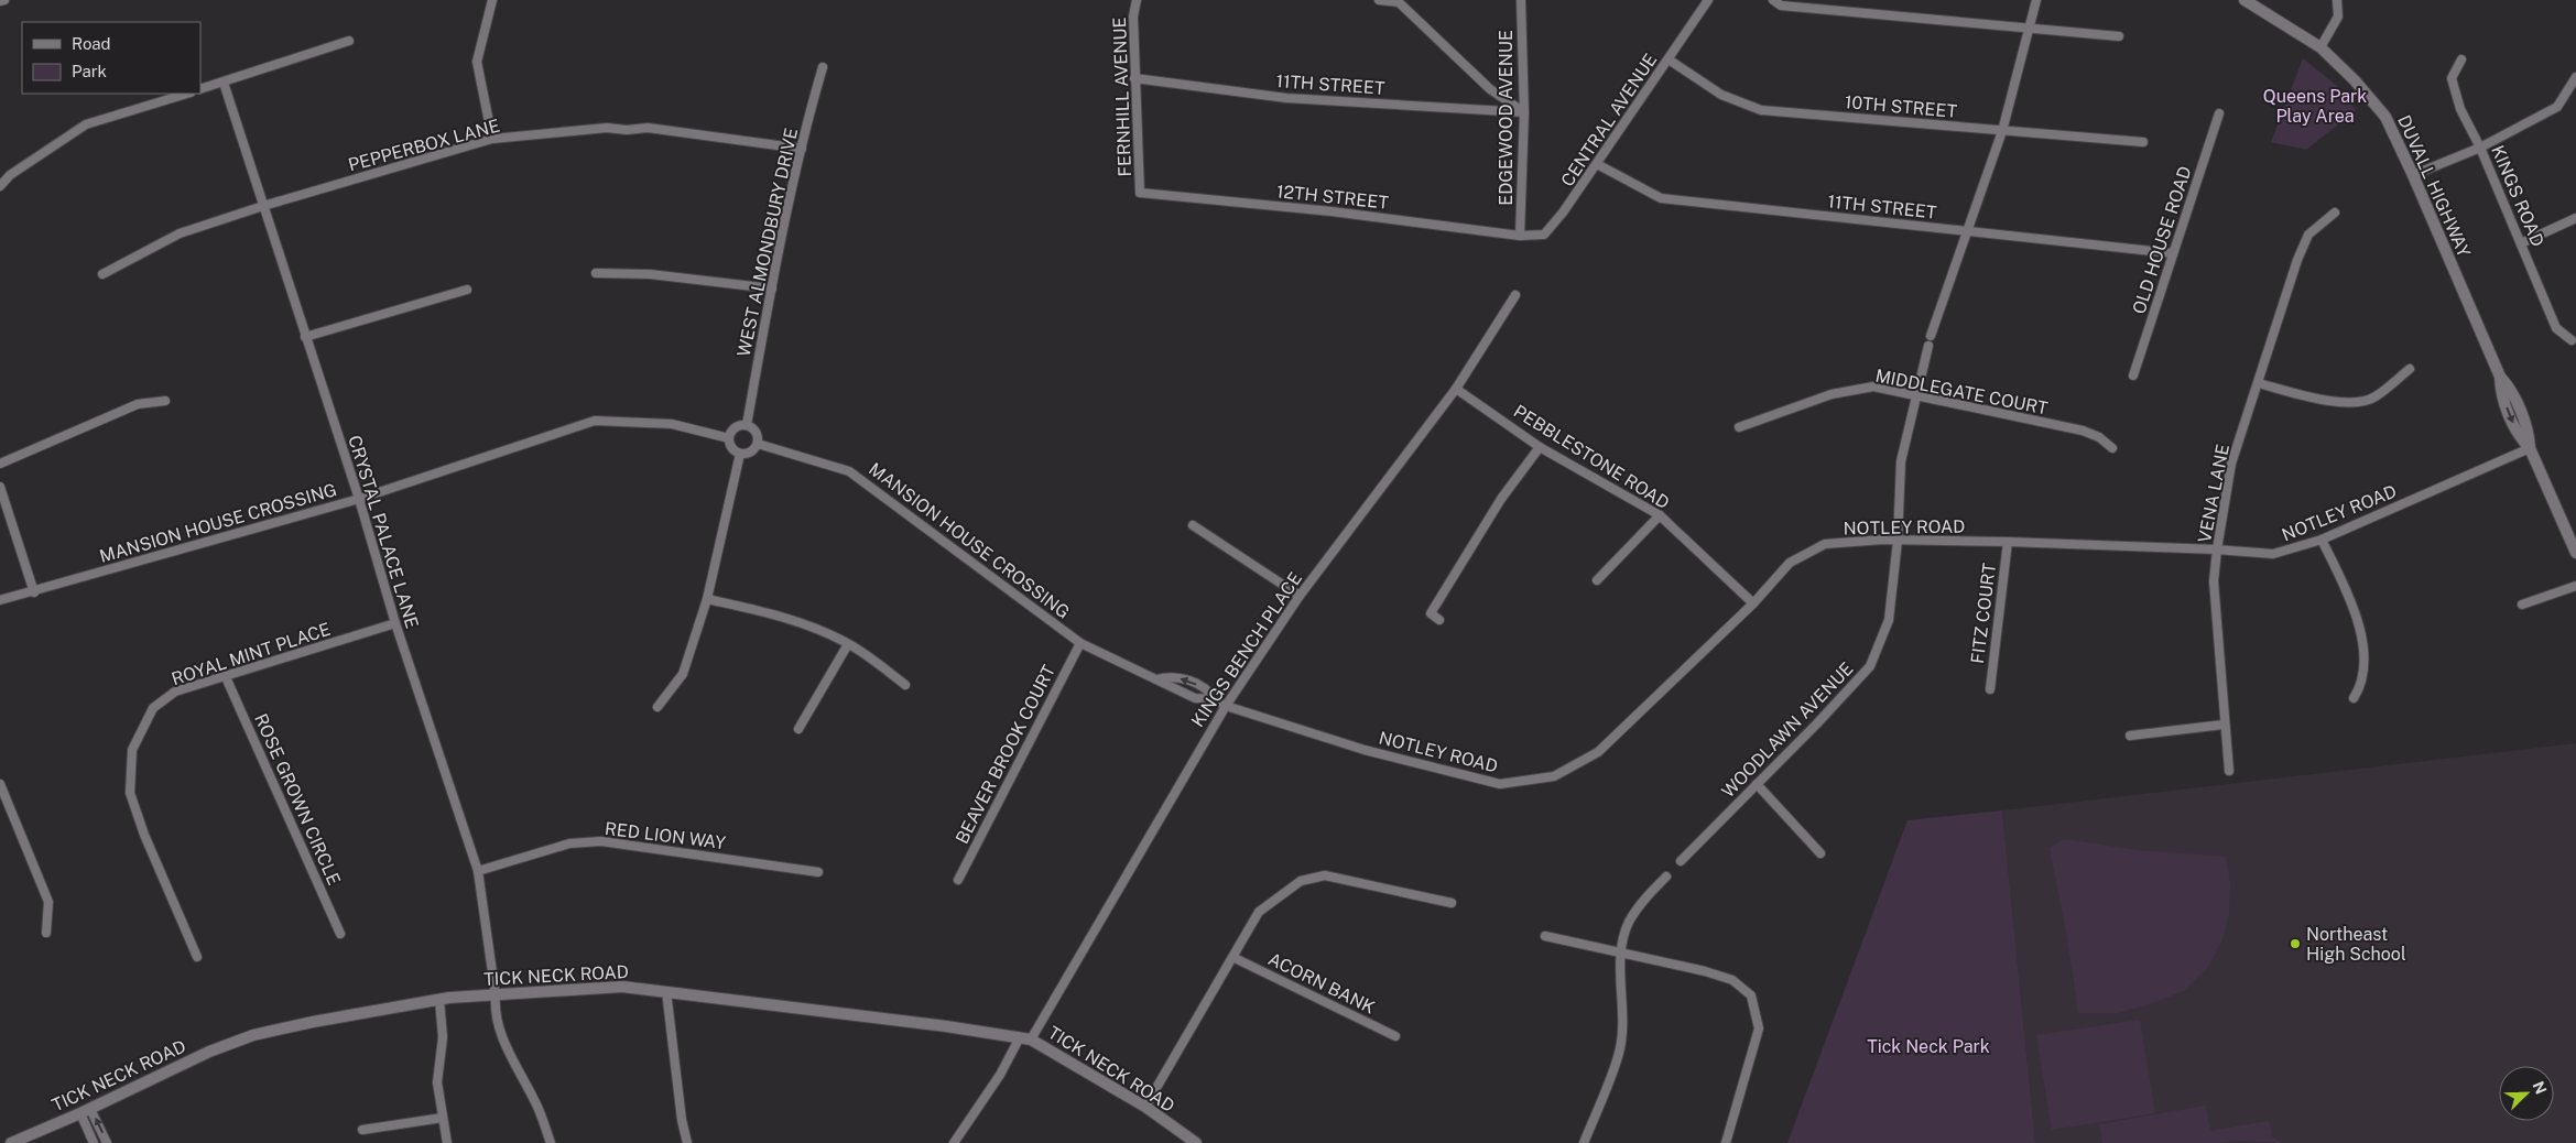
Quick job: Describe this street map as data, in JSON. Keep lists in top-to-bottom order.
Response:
{
  "streets": {
    "street": [
      "11TH STREET",
      "FERNHILL AVENUE",
      "10TH STREET",
      "EDGEWOOD AVENUE",
      "CENTRAL AVENUE",
      "PEPPERBOX LANE",
      "DUVALL HIGHWAY",
      "KINGS ROAD",
      "12TH STREET",
      "OLD HOUSE ROAD",
      "WEST ALMONDBURY DRIVE",
      "MIDDLEGATE COURT",
      "PEBBLESTONE ROAD",
      "VENA LANE",
      "NOTLEY ROAD",
      "MANSION HOUSE CROSSING",
      "CRYSTAL PALACE LANE",
      "FITZ COURT",
      "KINGS BENCH PLACE",
      "ROYAL MINT PLACE",
      "WOODLAWN AVENUE",
      "BEAVER BROOK COURT",
      "ROSE GROWN CIRCLE",
      "RED LION WAY",
      "TICK NECK ROAD",
      "ACORN BANK"
    ]
  },
  "crossings": [
    ["11TH STREET", "FERNHILL AVENUE"],
    ["11TH STREET", "EDGEWOOD AVENUE"],
    ["11TH STREET", "CENTRAL AVENUE"],
    ["11TH STREET", "OLD HOUSE ROAD"],
    ["FERNHILL AVENUE", "12TH STREET"],
    ["10TH STREET", "CENTRAL AVENUE"],
    ["EDGEWOOD AVENUE", "CENTRAL AVENUE"],
    ["EDGEWOOD AVENUE", "12TH STREET"],
    ["CENTRAL AVENUE", "12TH STREET"],
    ["PEPPERBOX LANE", "WEST ALMONDBURY DRIVE"],
    ["PEPPERBOX LANE", "CRYSTAL PALACE LANE"],
    ["DUVALL HIGHWAY", "NOTLEY ROAD"],
    ["WEST ALMONDBURY DRIVE", "MANSION HOUSE CROSSING"],
    ["MIDDLEGATE COURT", "WOODLAWN AVENUE"],
    ["PEBBLESTONE ROAD", "NOTLEY ROAD"],
    ["PEBBLESTONE ROAD", "KINGS BENCH PLACE"],
    ["VENA LANE", "NOTLEY ROAD"],
    ["NOTLEY ROAD", "MANSION HOUSE CROSSING"],
    ["NOTLEY ROAD", "FITZ COURT"],
    ["NOTLEY ROAD", "KINGS BENCH PLACE"],
    ["NOTLEY ROAD", "WOODLAWN AVENUE"],
    ["MANSION HOUSE CROSSING", "CRYSTAL PALACE LANE"],
    ["MANSION HOUSE CROSSING", "KINGS BENCH PLACE"],
    ["MANSION HOUSE CROSSING", "BEAVER BROOK COURT"],
    ["CRYSTAL PALACE LANE", "ROYAL MINT PLACE"],
    ["CRYSTAL PALACE LANE", "RED LION WAY"],
    ["CRYSTAL PALACE LANE", "TICK NECK ROAD"],
    ["KINGS BENCH PLACE", "TICK NECK ROAD"],
    ["ROYAL MINT PLACE", "ROSE GROWN CIRCLE"]
  ],
  "parks": ["Queens Park Play Area", "Tick Neck Park"],
  "places": ["Northeast High School"],
  "legend": ["Road", "Park"],
  "north": "top right"
}
